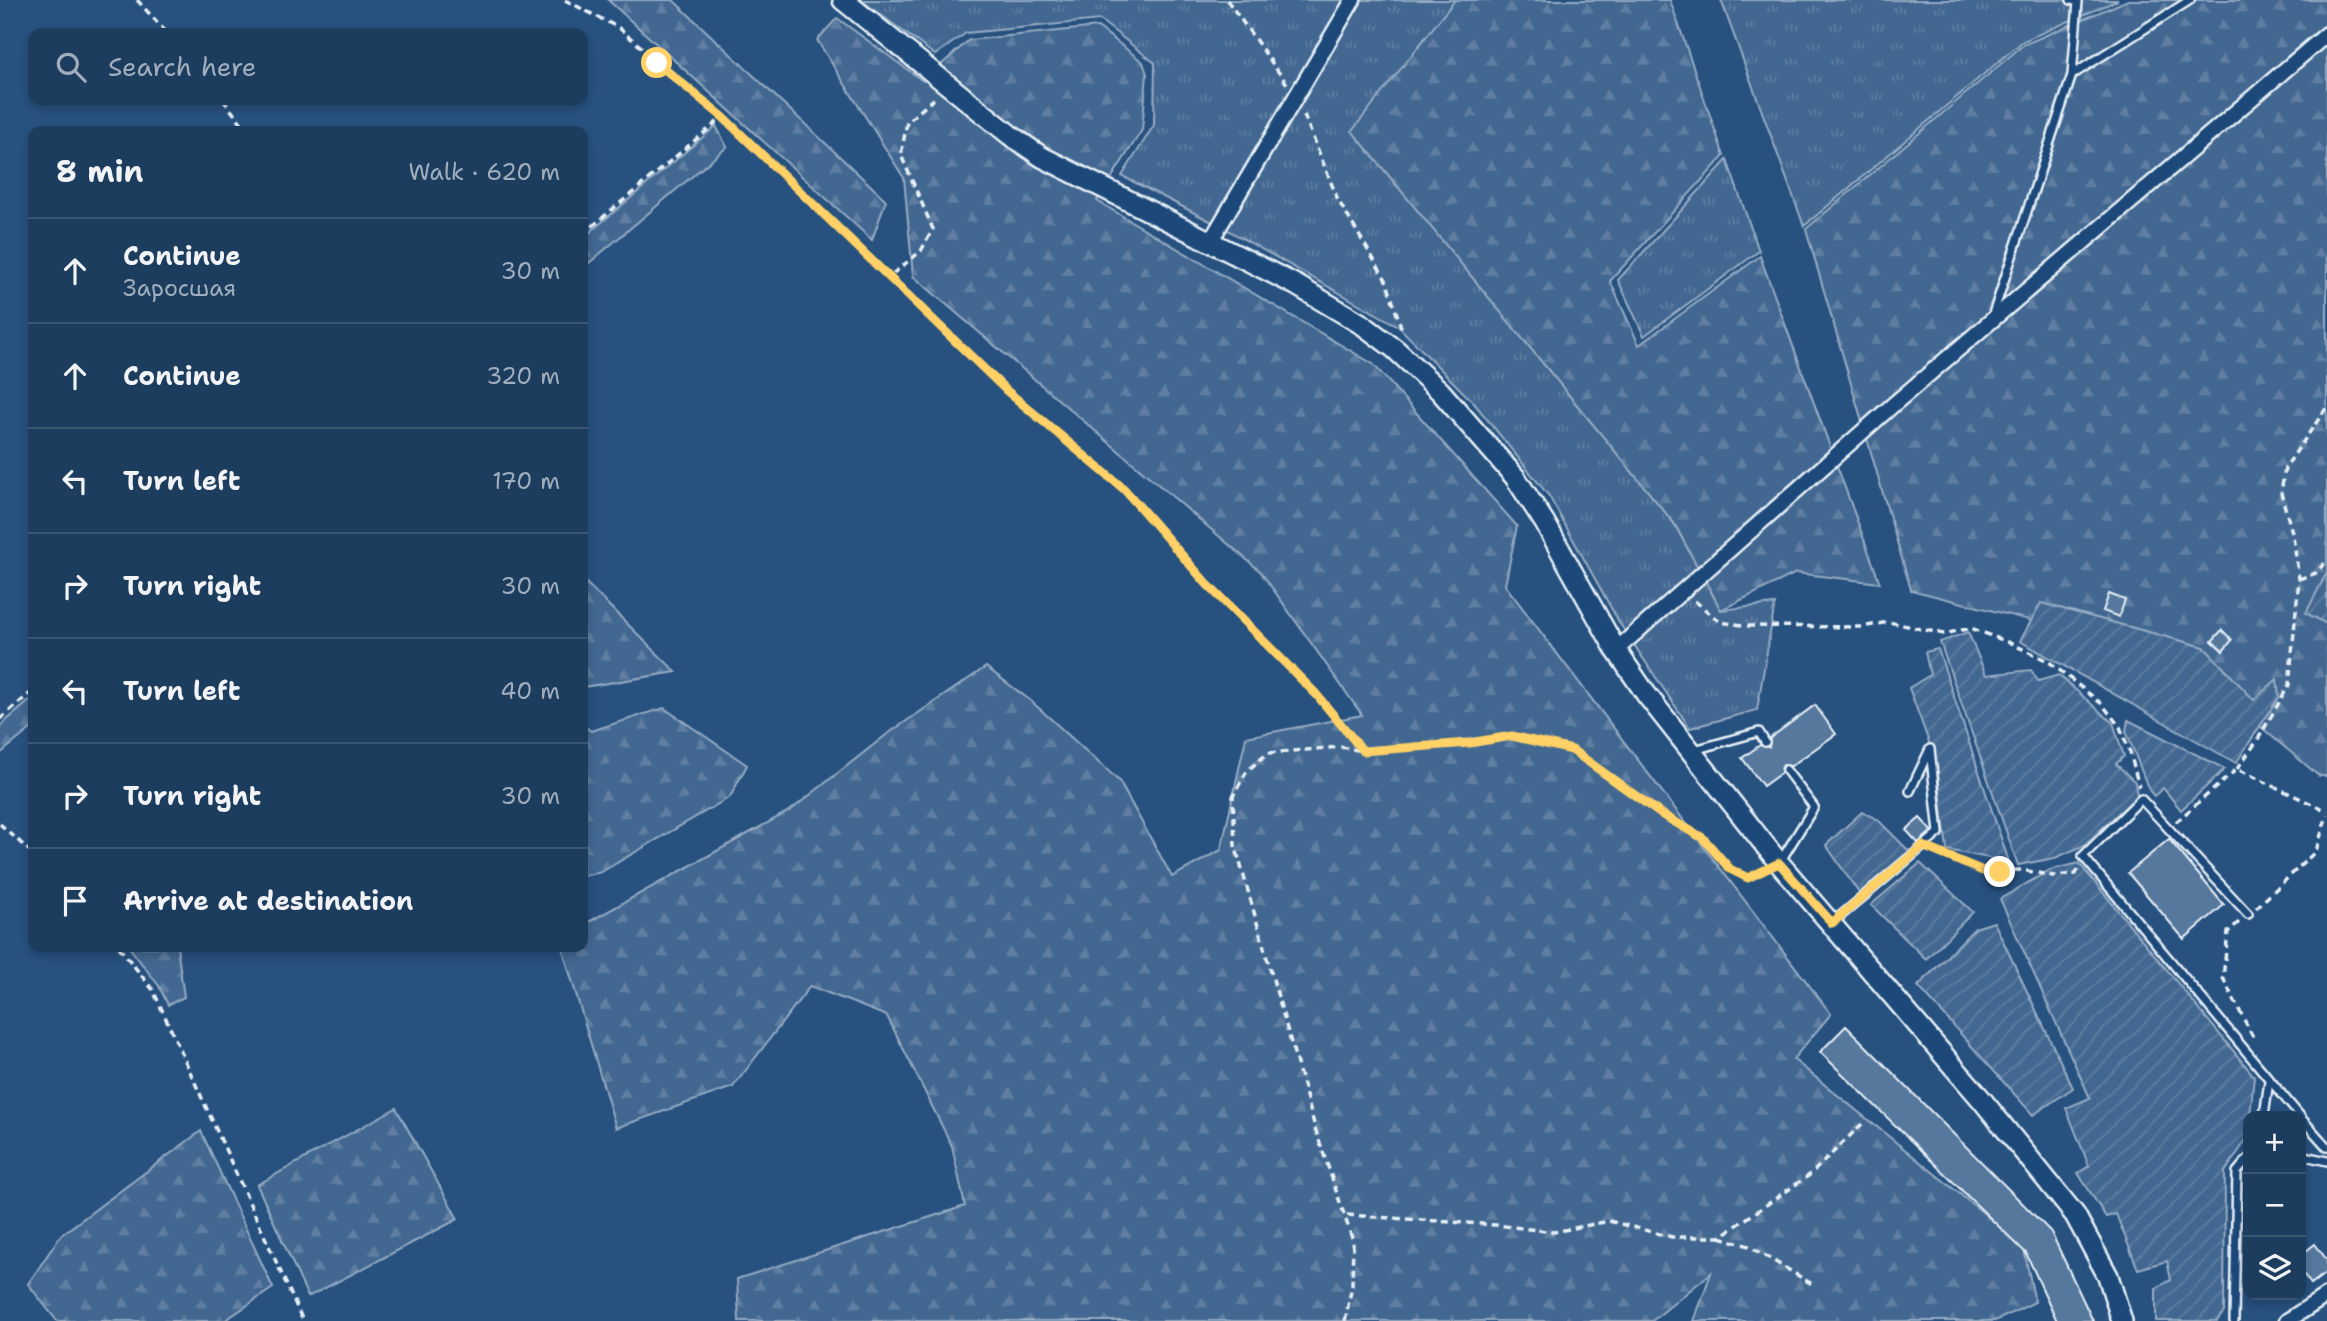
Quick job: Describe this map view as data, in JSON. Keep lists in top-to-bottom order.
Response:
{
  "page": {
    "search": "Search here",
    "heading": ["8 min", "Walk · 620 m"],
    "list": [
      ["Continue", "Заросшая", "30 m"],
      ["Continue", "320 m"],
      ["Turn left", "170 m"],
      ["Turn right", "30 m"],
      ["Turn left", "40 m"],
      ["Turn right", "30 m"],
      "Arrive at destination"
    ],
    "map_buttons": ["+", "−"]
  }
}
